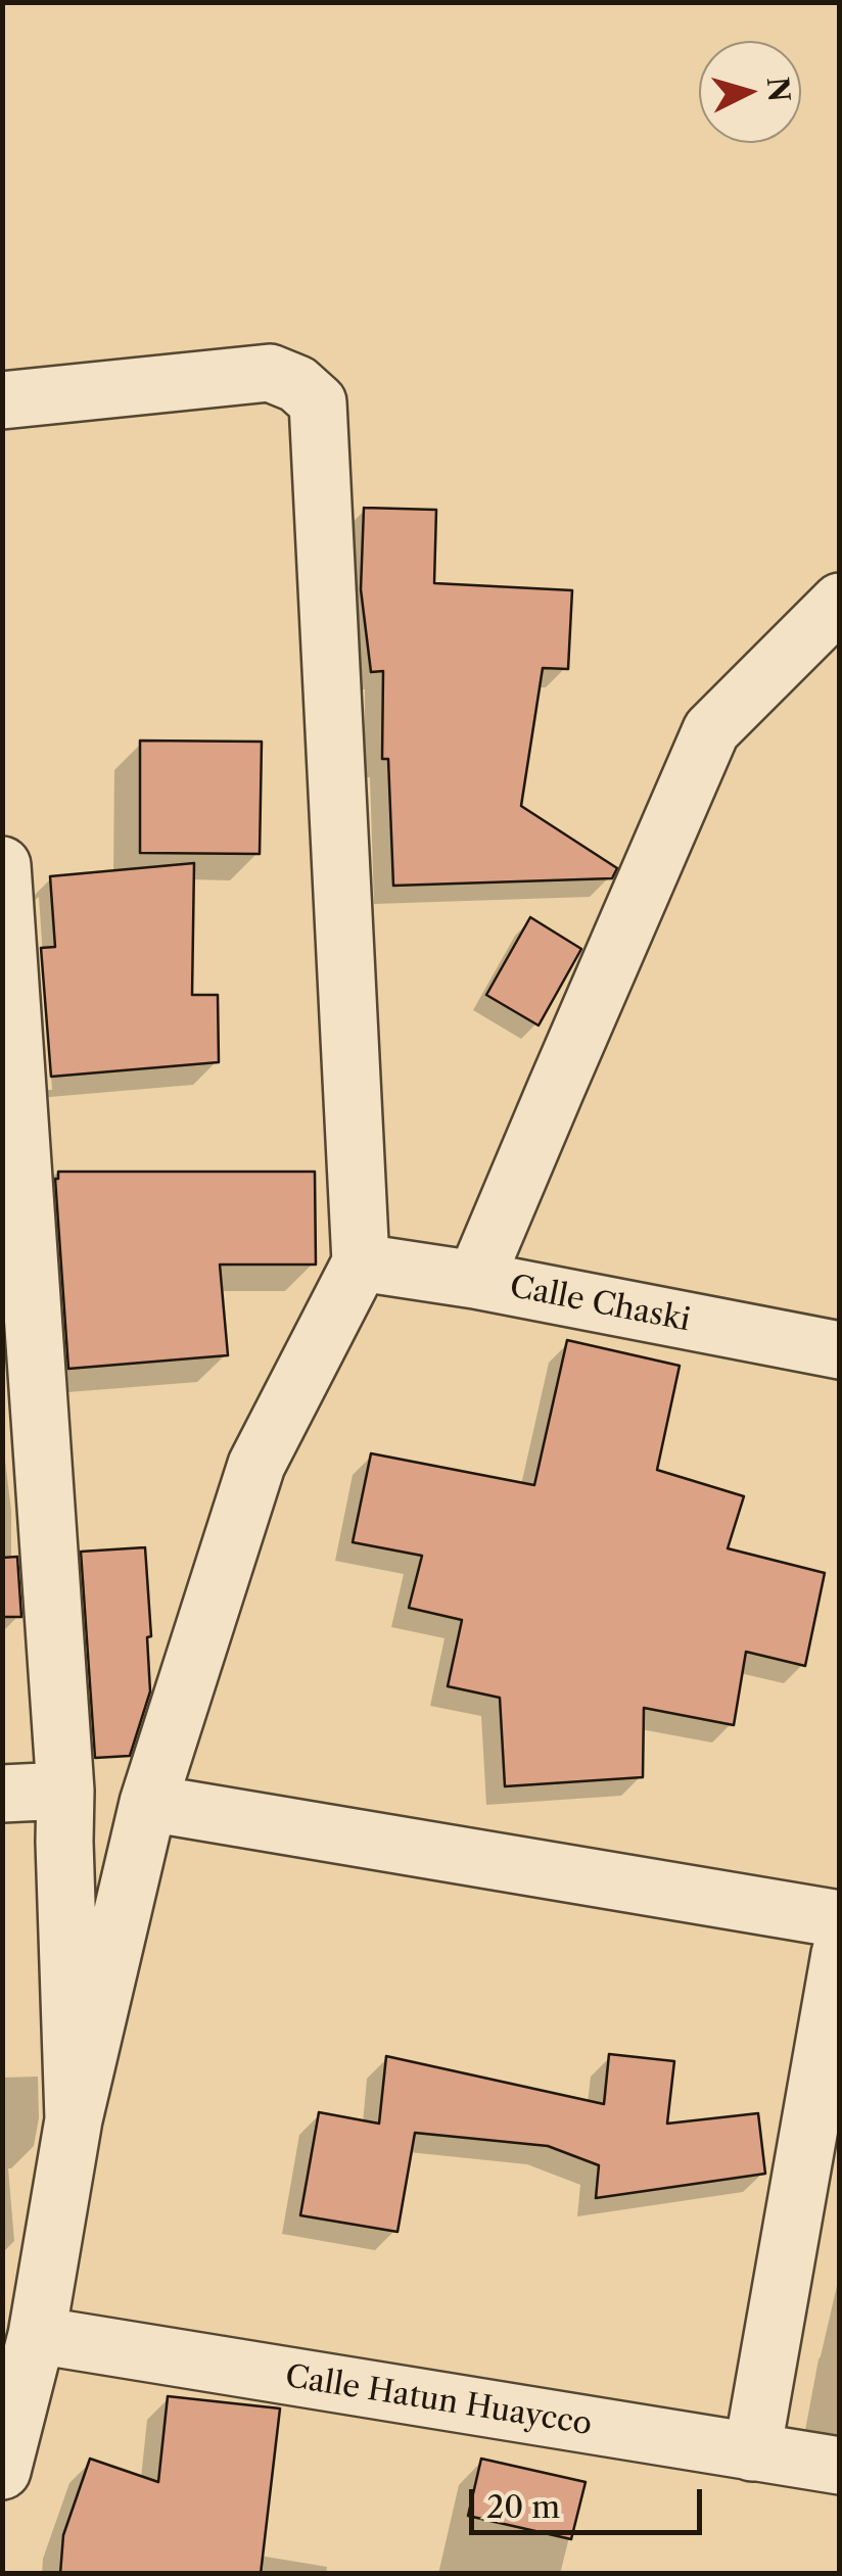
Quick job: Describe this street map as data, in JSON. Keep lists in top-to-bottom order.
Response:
{
  "streets": {
    "street": ["Calle Chaski", "Calle Hatun Huaycco"]
  },
  "scale_bar": "20 m",
  "north": "right"
}
